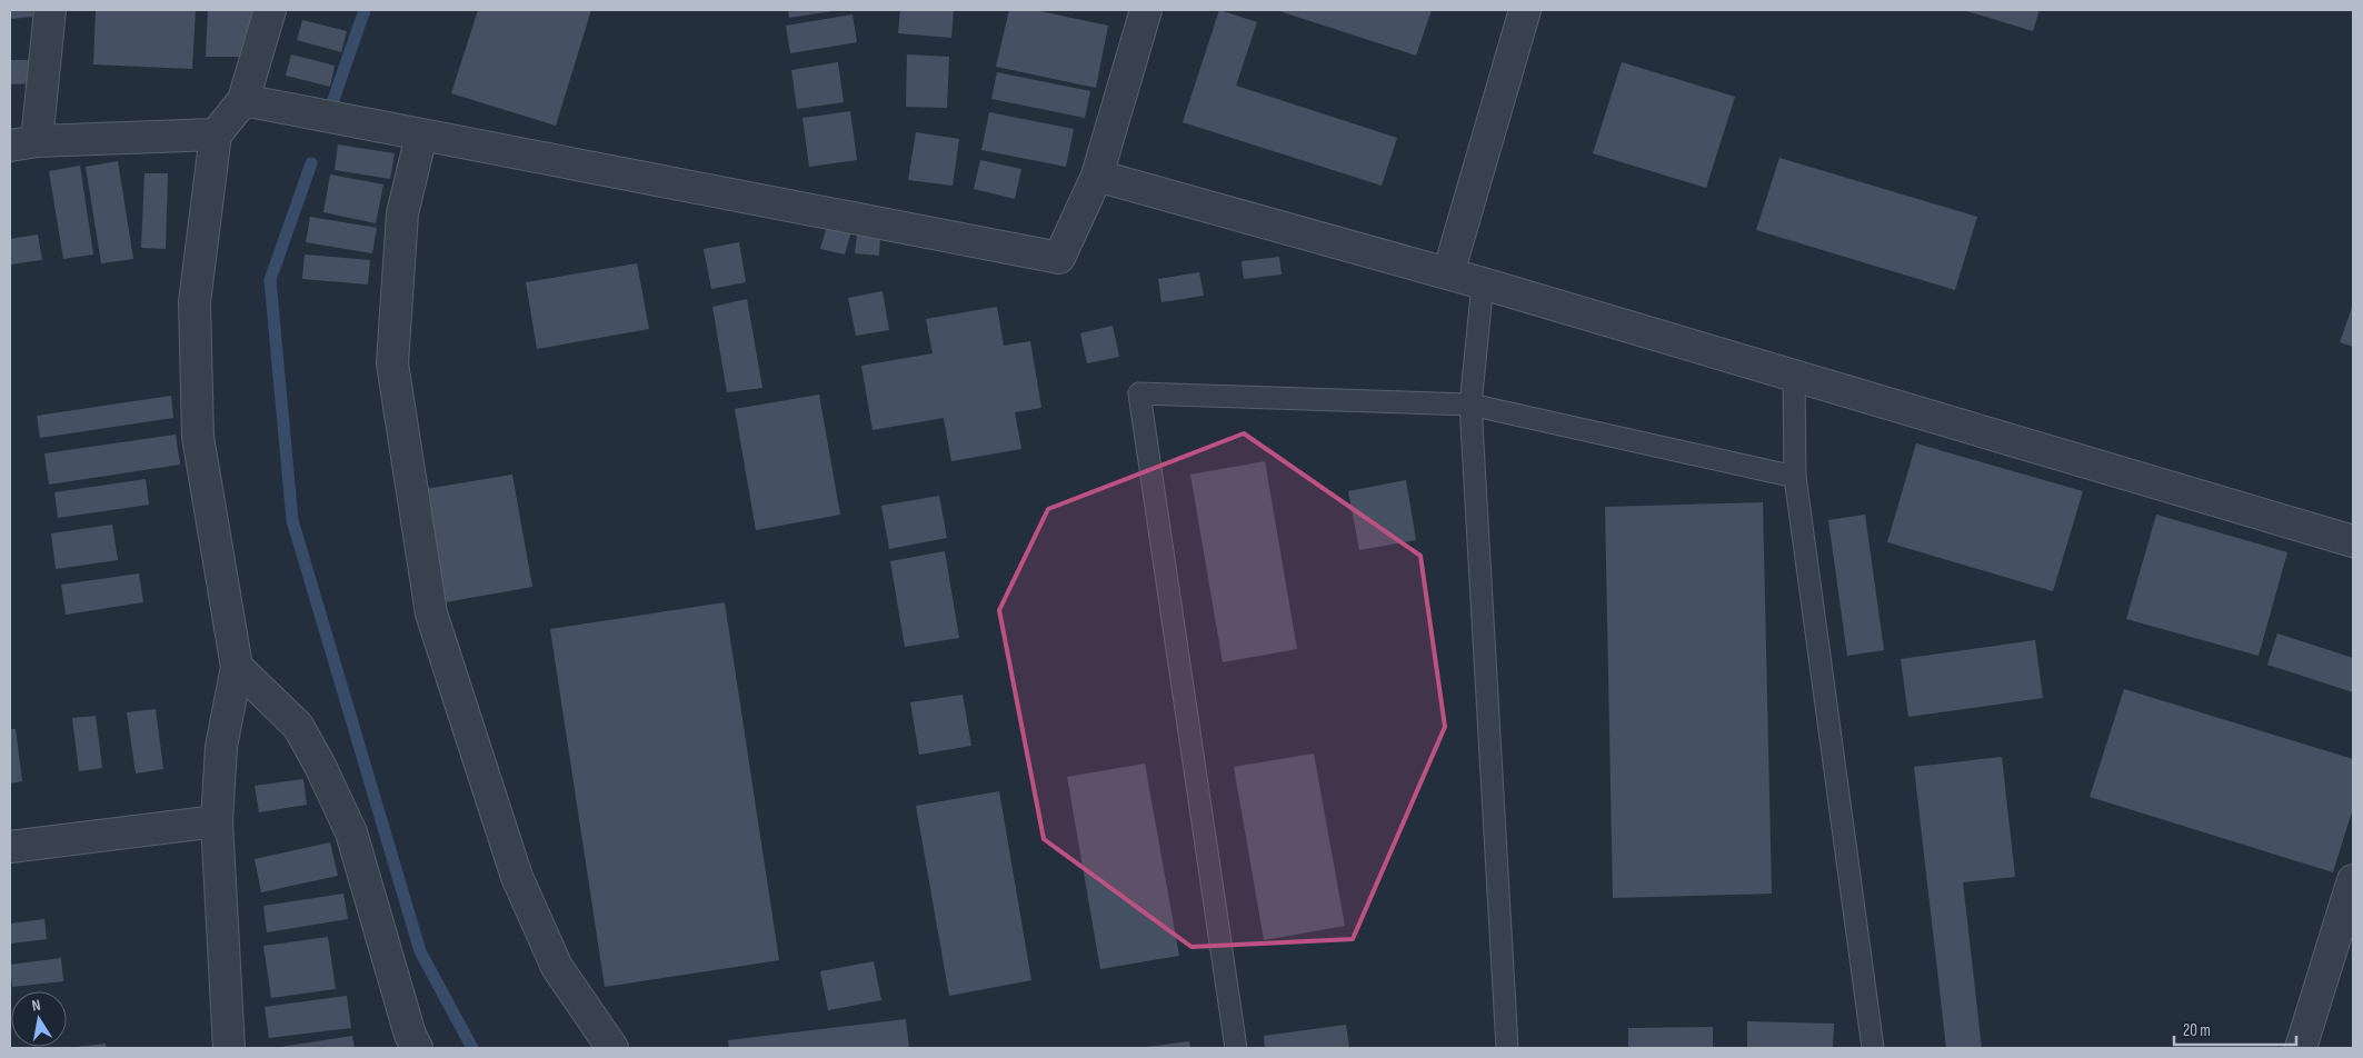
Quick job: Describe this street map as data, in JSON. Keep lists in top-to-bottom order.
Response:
{
  "scale_bar": "20 m",
  "north": "top"
}
